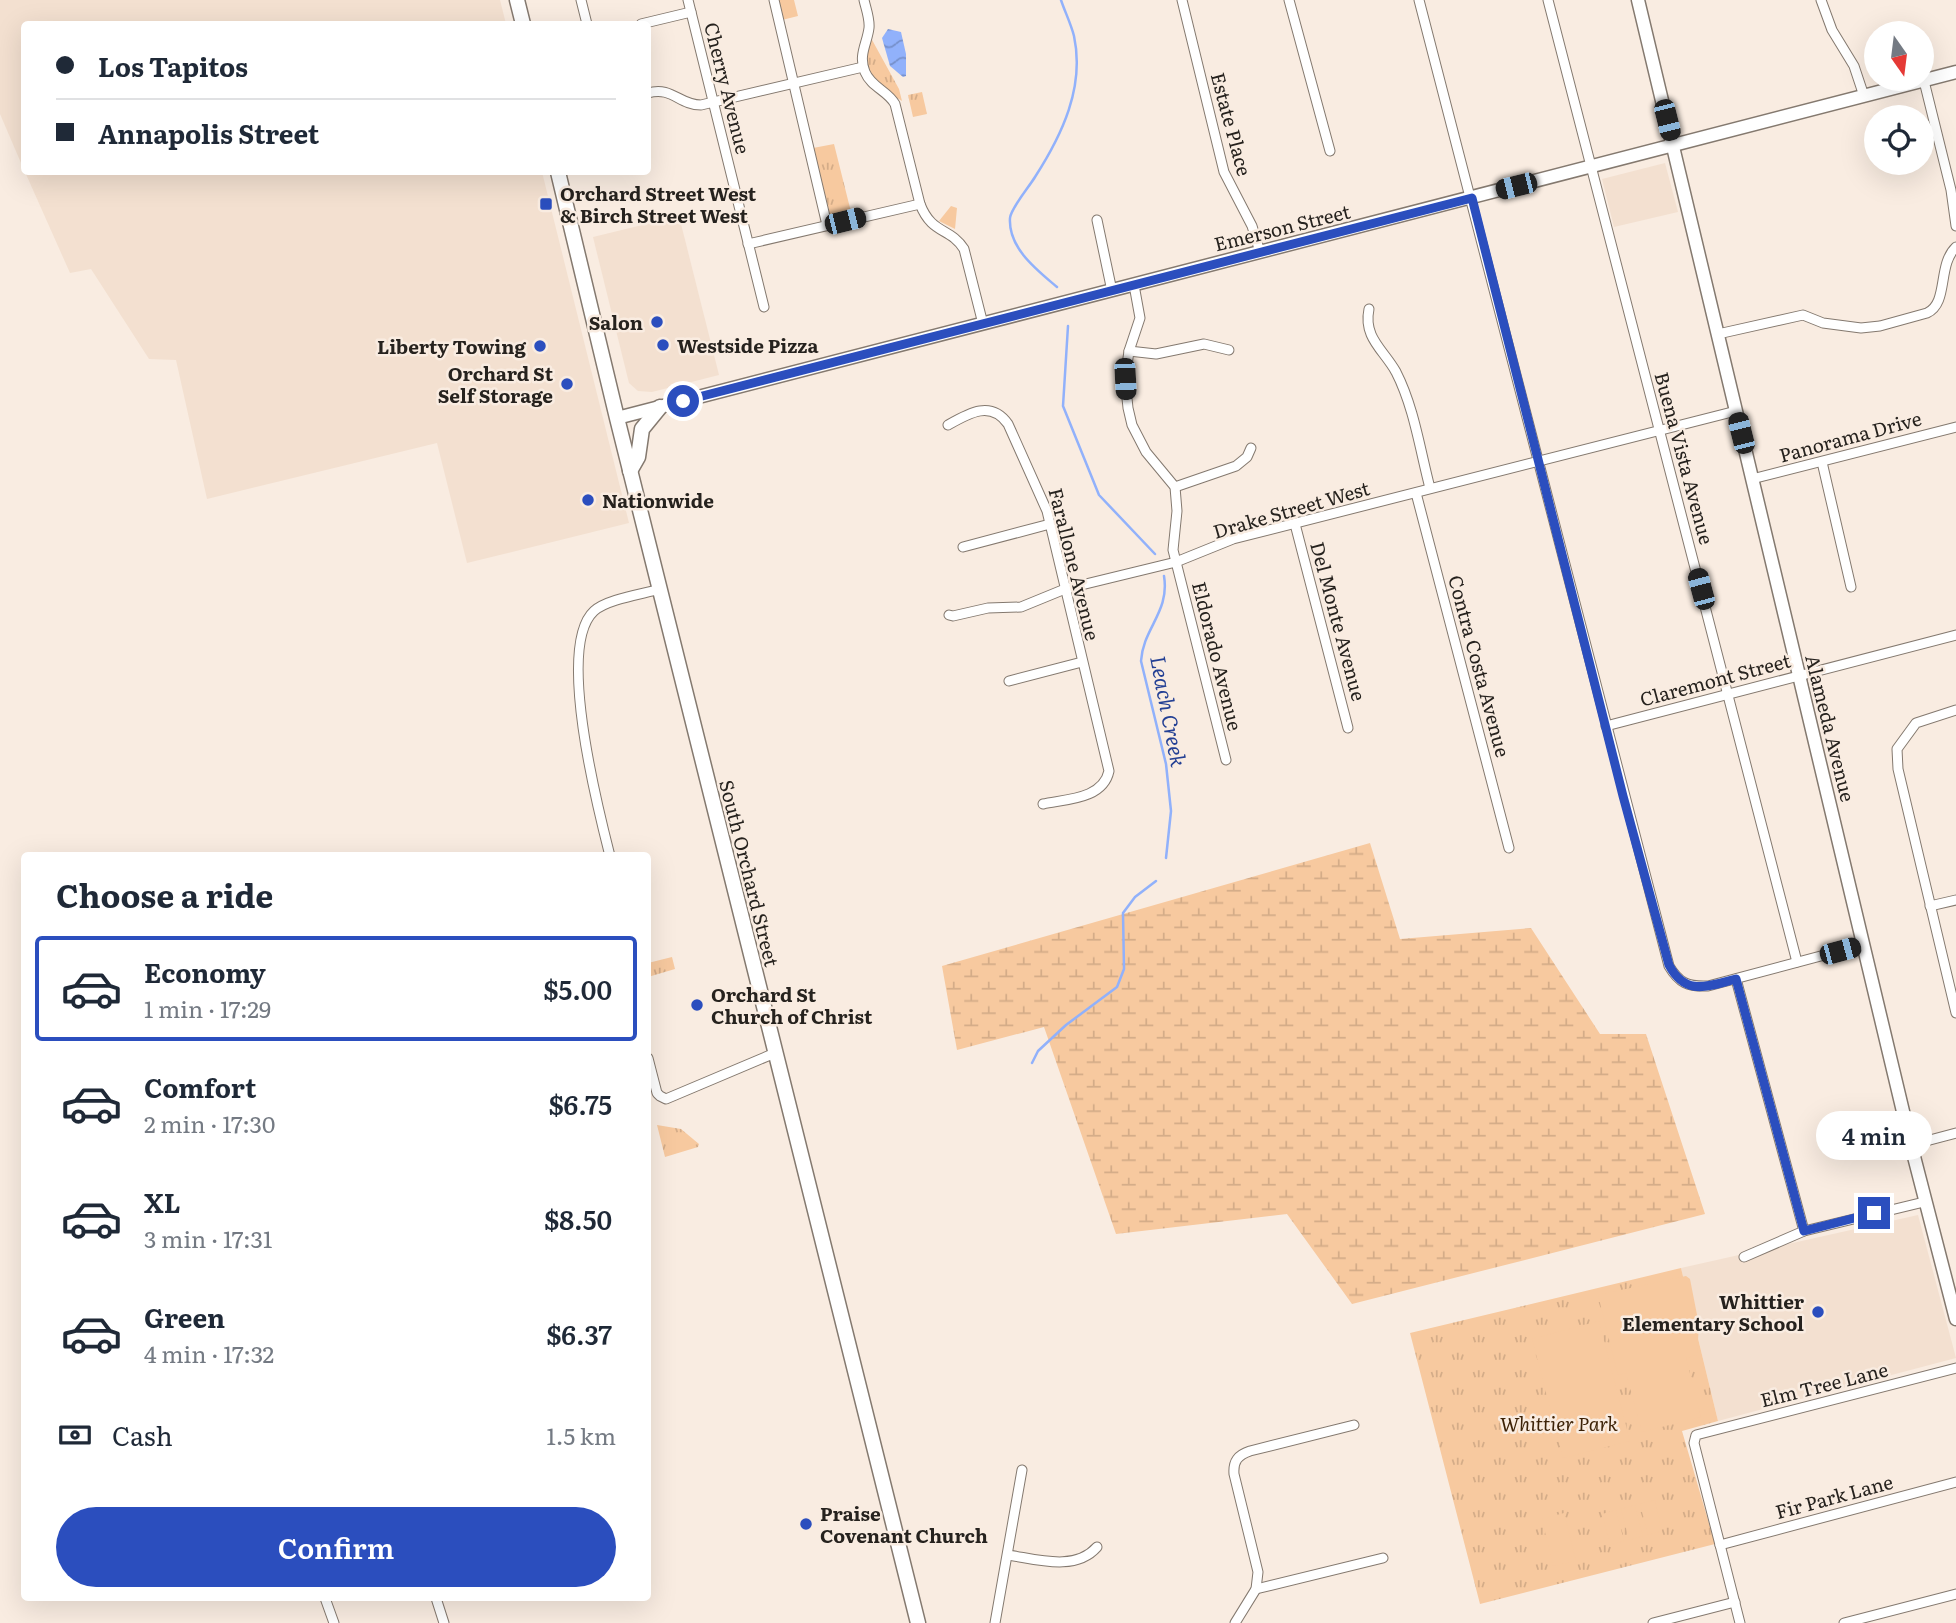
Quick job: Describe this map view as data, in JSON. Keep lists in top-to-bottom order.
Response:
{
  "streets": {
    "main road": ["Emerson Street", "Alameda Avenue", "South Orchard Street"],
    "street": [
      "Cherry Avenue",
      "Estate Place",
      "Panorama Drive",
      "Buena Vista Avenue",
      "Drake Street West",
      "Farallone Avenue",
      "Del Monte Avenue",
      "Eldorado Avenue",
      "Contra Costa Avenue",
      "Claremont Street",
      "Elm Tree Lane",
      "Fir Park Lane"
    ]
  },
  "crossings": [
    ["Estate Place", "Emerson Street"],
    ["Emerson Street", "Buena Vista Avenue"],
    ["Emerson Street", "Alameda Avenue"],
    ["Emerson Street", "South Orchard Street"],
    ["Panorama Drive", "Alameda Avenue"],
    ["Buena Vista Avenue", "Claremont Street"],
    ["Drake Street West", "Farallone Avenue"],
    ["Drake Street West", "Del Monte Avenue"],
    ["Drake Street West", "Eldorado Avenue"],
    ["Drake Street West", "Contra Costa Avenue"],
    ["Claremont Street", "Alameda Avenue"],
    ["Elm Tree Lane", "Fir Park Lane"]
  ],
  "water": ["Leach Creek"],
  "parks": ["Whittier Park"],
  "places": {
    "transit": ["Orchard Street West & Birch Street West"],
    "other": [
      "Salon",
      "Westside Pizza",
      "Liberty Towing",
      "Orchard St Self Storage",
      "Nationwide",
      "Orchard St Church of Christ",
      "Whittier Elementary School",
      "Praise Covenant Church"
    ]
  },
  "north": "bottom",
  "page": {
    "banner": ["Los Tapitos", "Annapolis Street"],
    "heading": "Choose a ride",
    "list": [
      {
        "name": "Economy",
        "note": "1 min · 17:29",
        "value": "$5.00"
      },
      {
        "name": "Comfort",
        "note": "2 min · 17:30",
        "value": "$6.75"
      },
      {
        "name": "XL",
        "note": "3 min · 17:31",
        "value": "$8.50"
      },
      {
        "name": "Green",
        "note": "4 min · 17:32",
        "value": "$6.37"
      }
    ],
    "bubble": "4 min",
    "pay": ["Cash", "1.5 km"],
    "buttons": "Confirm"
  }
}
